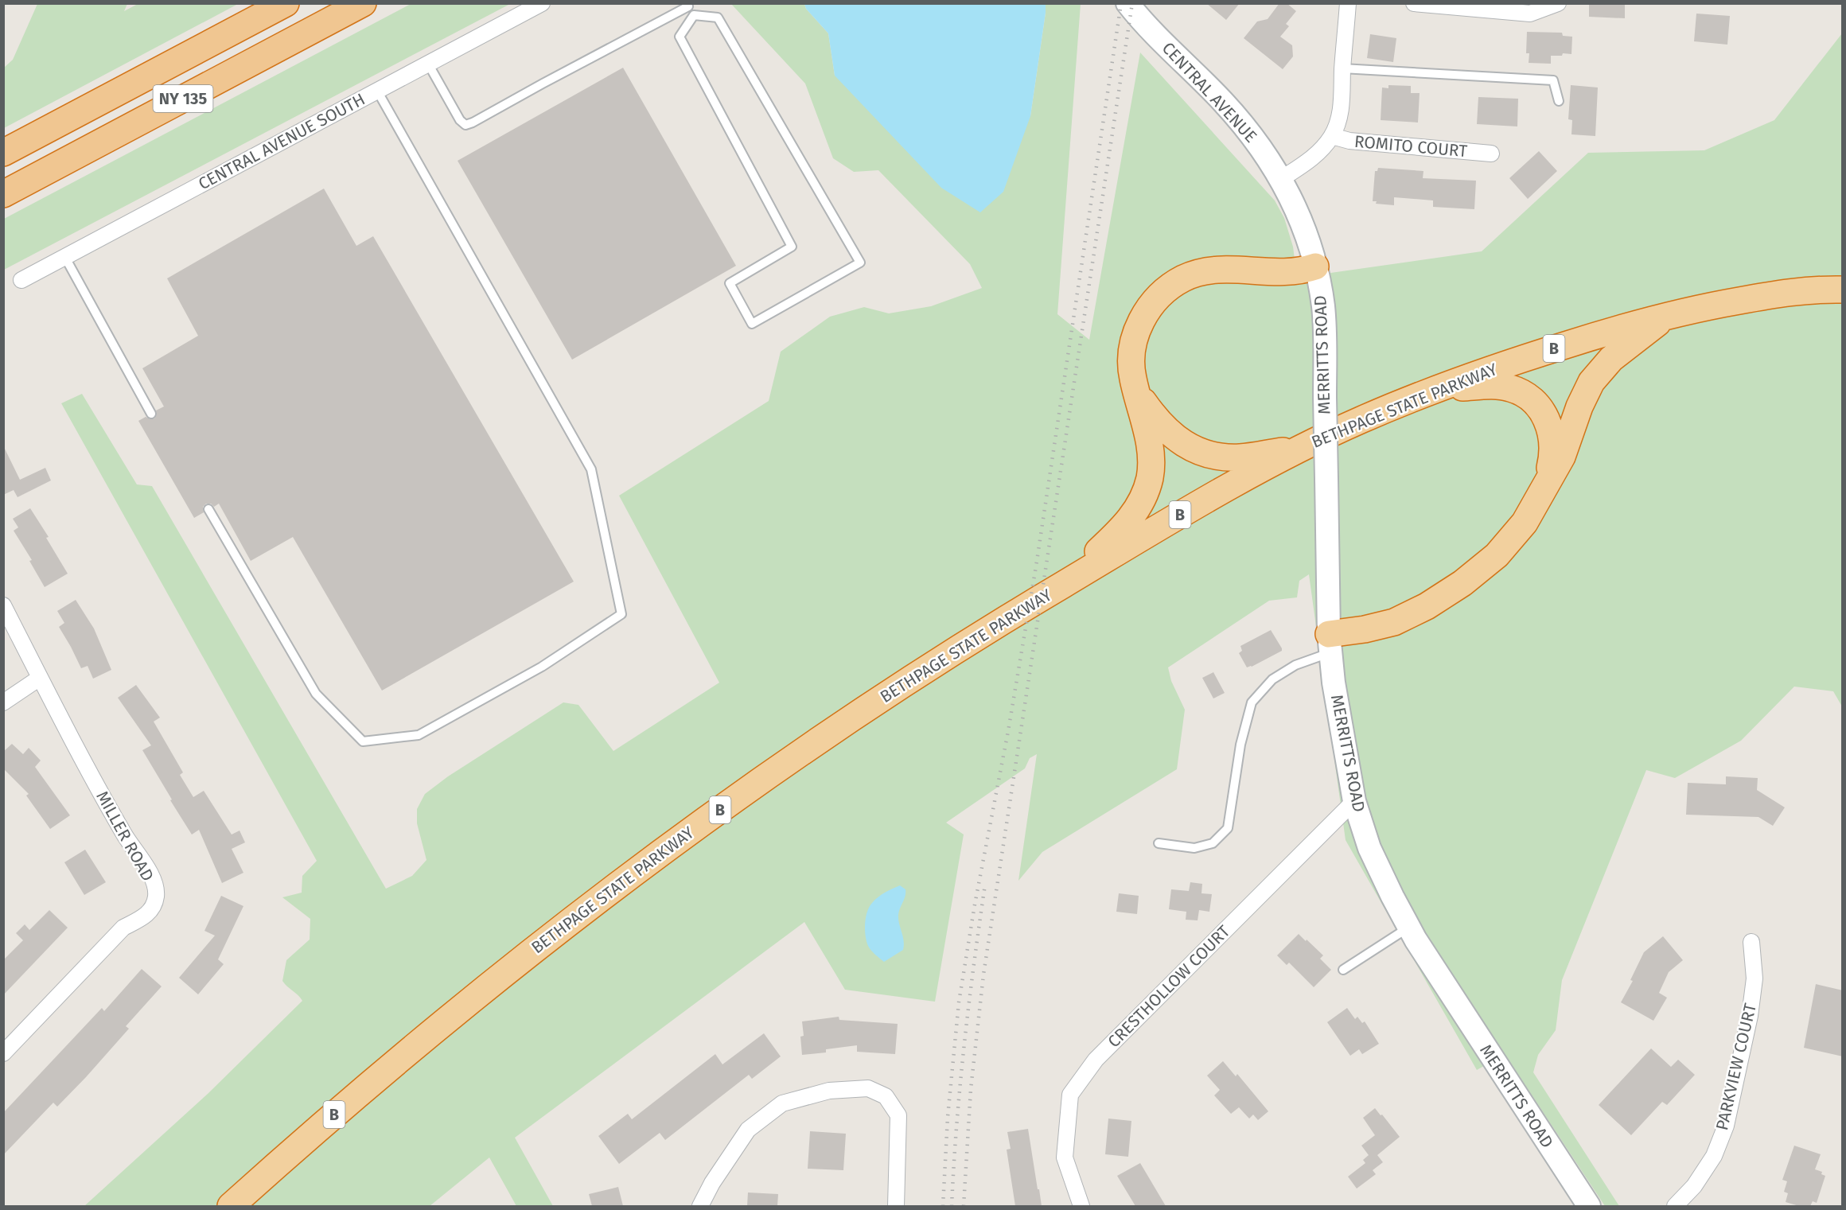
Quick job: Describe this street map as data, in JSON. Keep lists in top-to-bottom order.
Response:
{
  "streets": {
    "highway": ["NY 135", "B", "BETHPAGE STATE PARKWAY"],
    "main road": ["CENTRAL AVENUE", "MERRITTS ROAD"],
    "street": [
      "CENTRAL AVENUE SOUTH",
      "ROMITO COURT",
      "MILLER ROAD",
      "CRESTHOLLOW COURT",
      "PARKVIEW COURT"
    ]
  },
  "crossings": [
    ["CENTRAL AVENUE", "MERRITTS ROAD"],
    ["MERRITTS ROAD", "CRESTHOLLOW COURT"]
  ]
}
